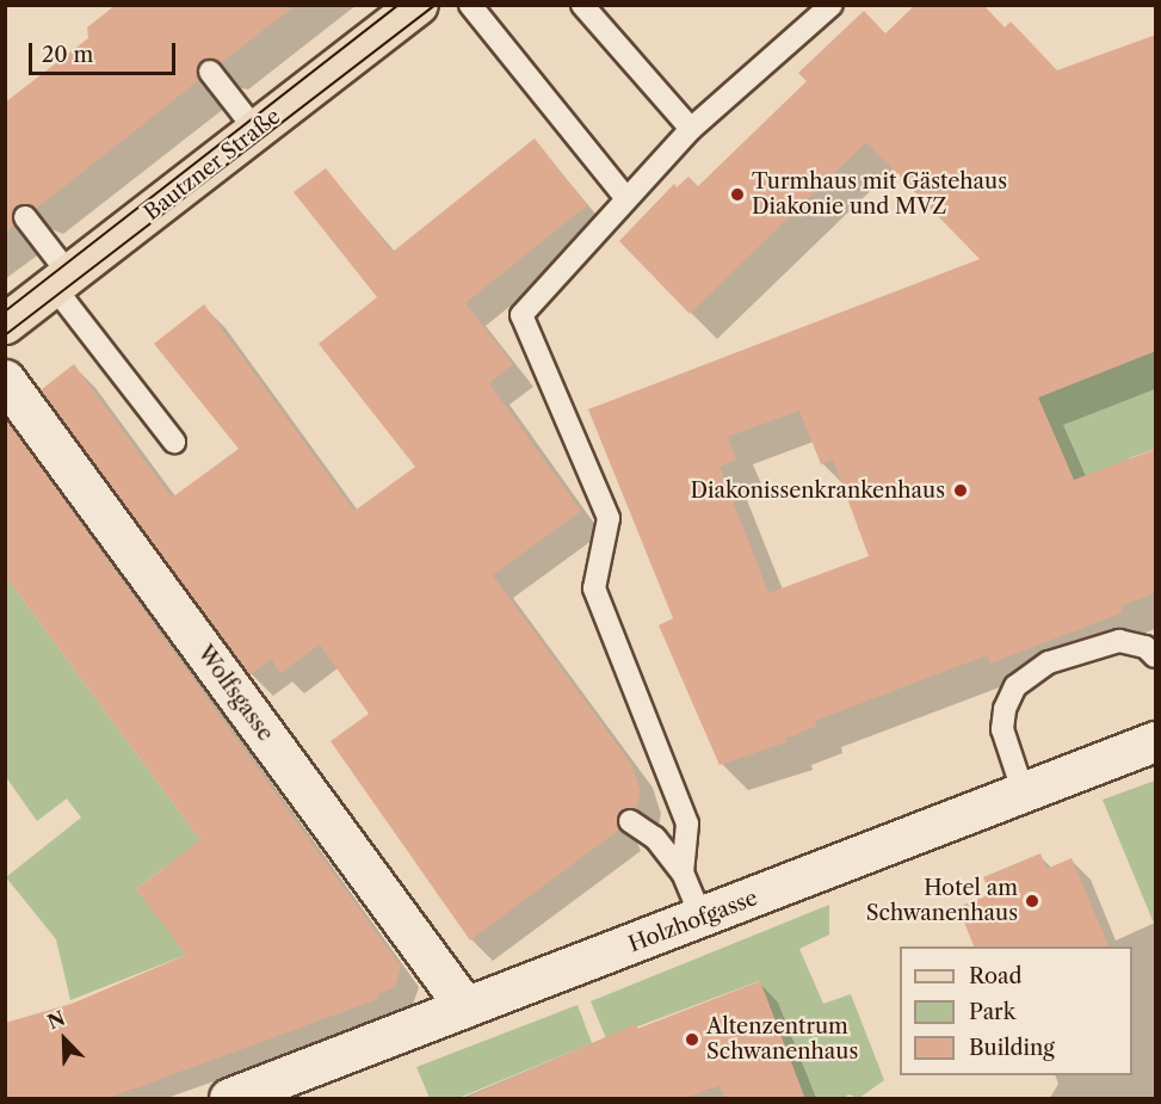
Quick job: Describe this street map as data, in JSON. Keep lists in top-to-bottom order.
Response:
{
  "streets": {
    "main road": ["Bautzner Straße"],
    "street": ["Wolfsgasse", "Holzhofgasse"]
  },
  "crossings": [
    ["Wolfsgasse", "Holzhofgasse"]
  ],
  "places": [
    "Turmhaus mit Gästehaus Diakonie und MVZ",
    "Diakonissenkrankenhaus",
    "Hotel am Schwanenhaus",
    "Altenzentrum Schwanenhaus"
  ],
  "legend": ["Road", "Park", "Building"],
  "scale_bar": "20 m",
  "north": "top left"
}
